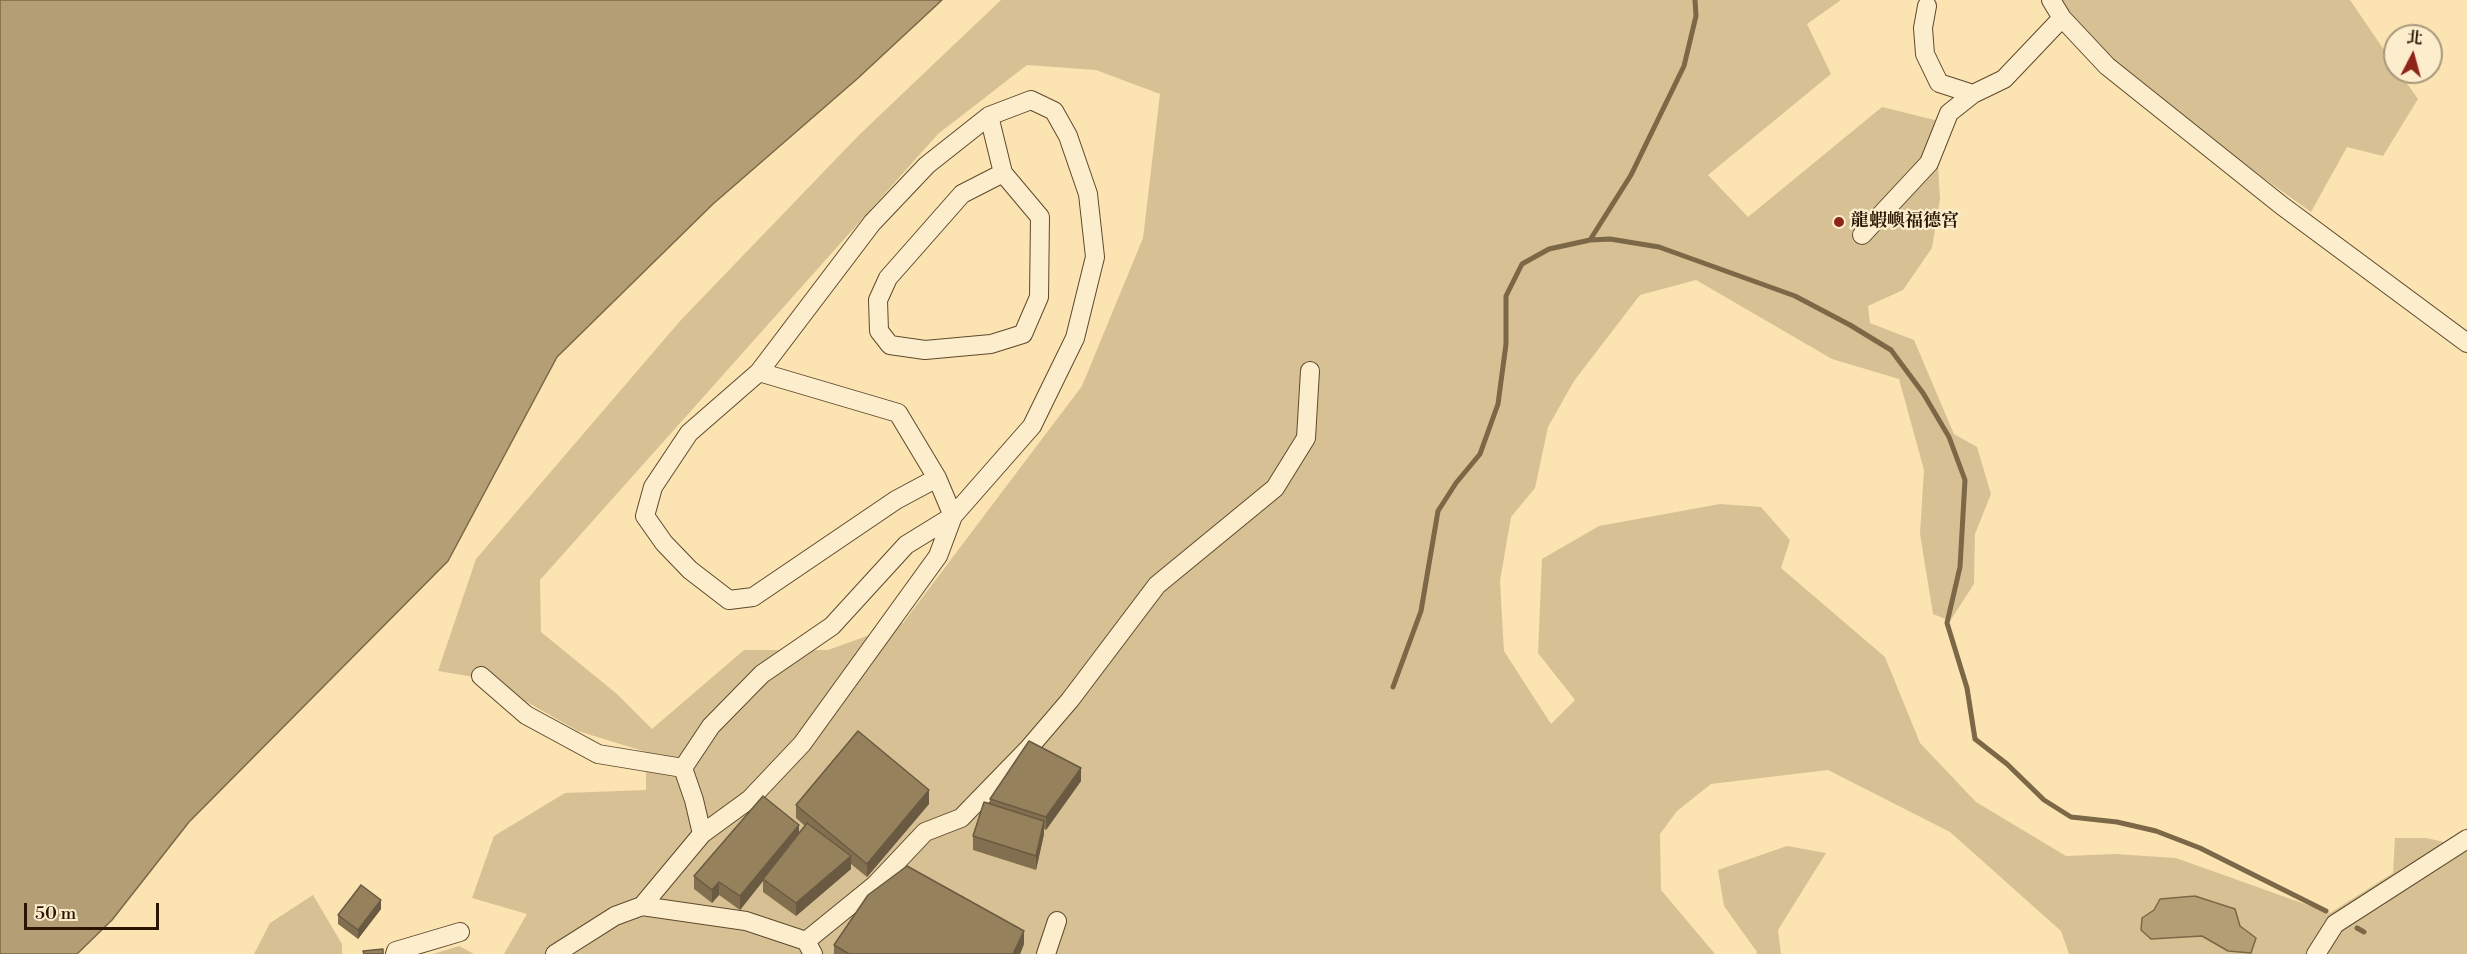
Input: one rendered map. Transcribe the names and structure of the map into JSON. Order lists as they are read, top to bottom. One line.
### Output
{"places":["龍蝦嶼福德宮"],"scale_bar":"50 m","north":"top"}
